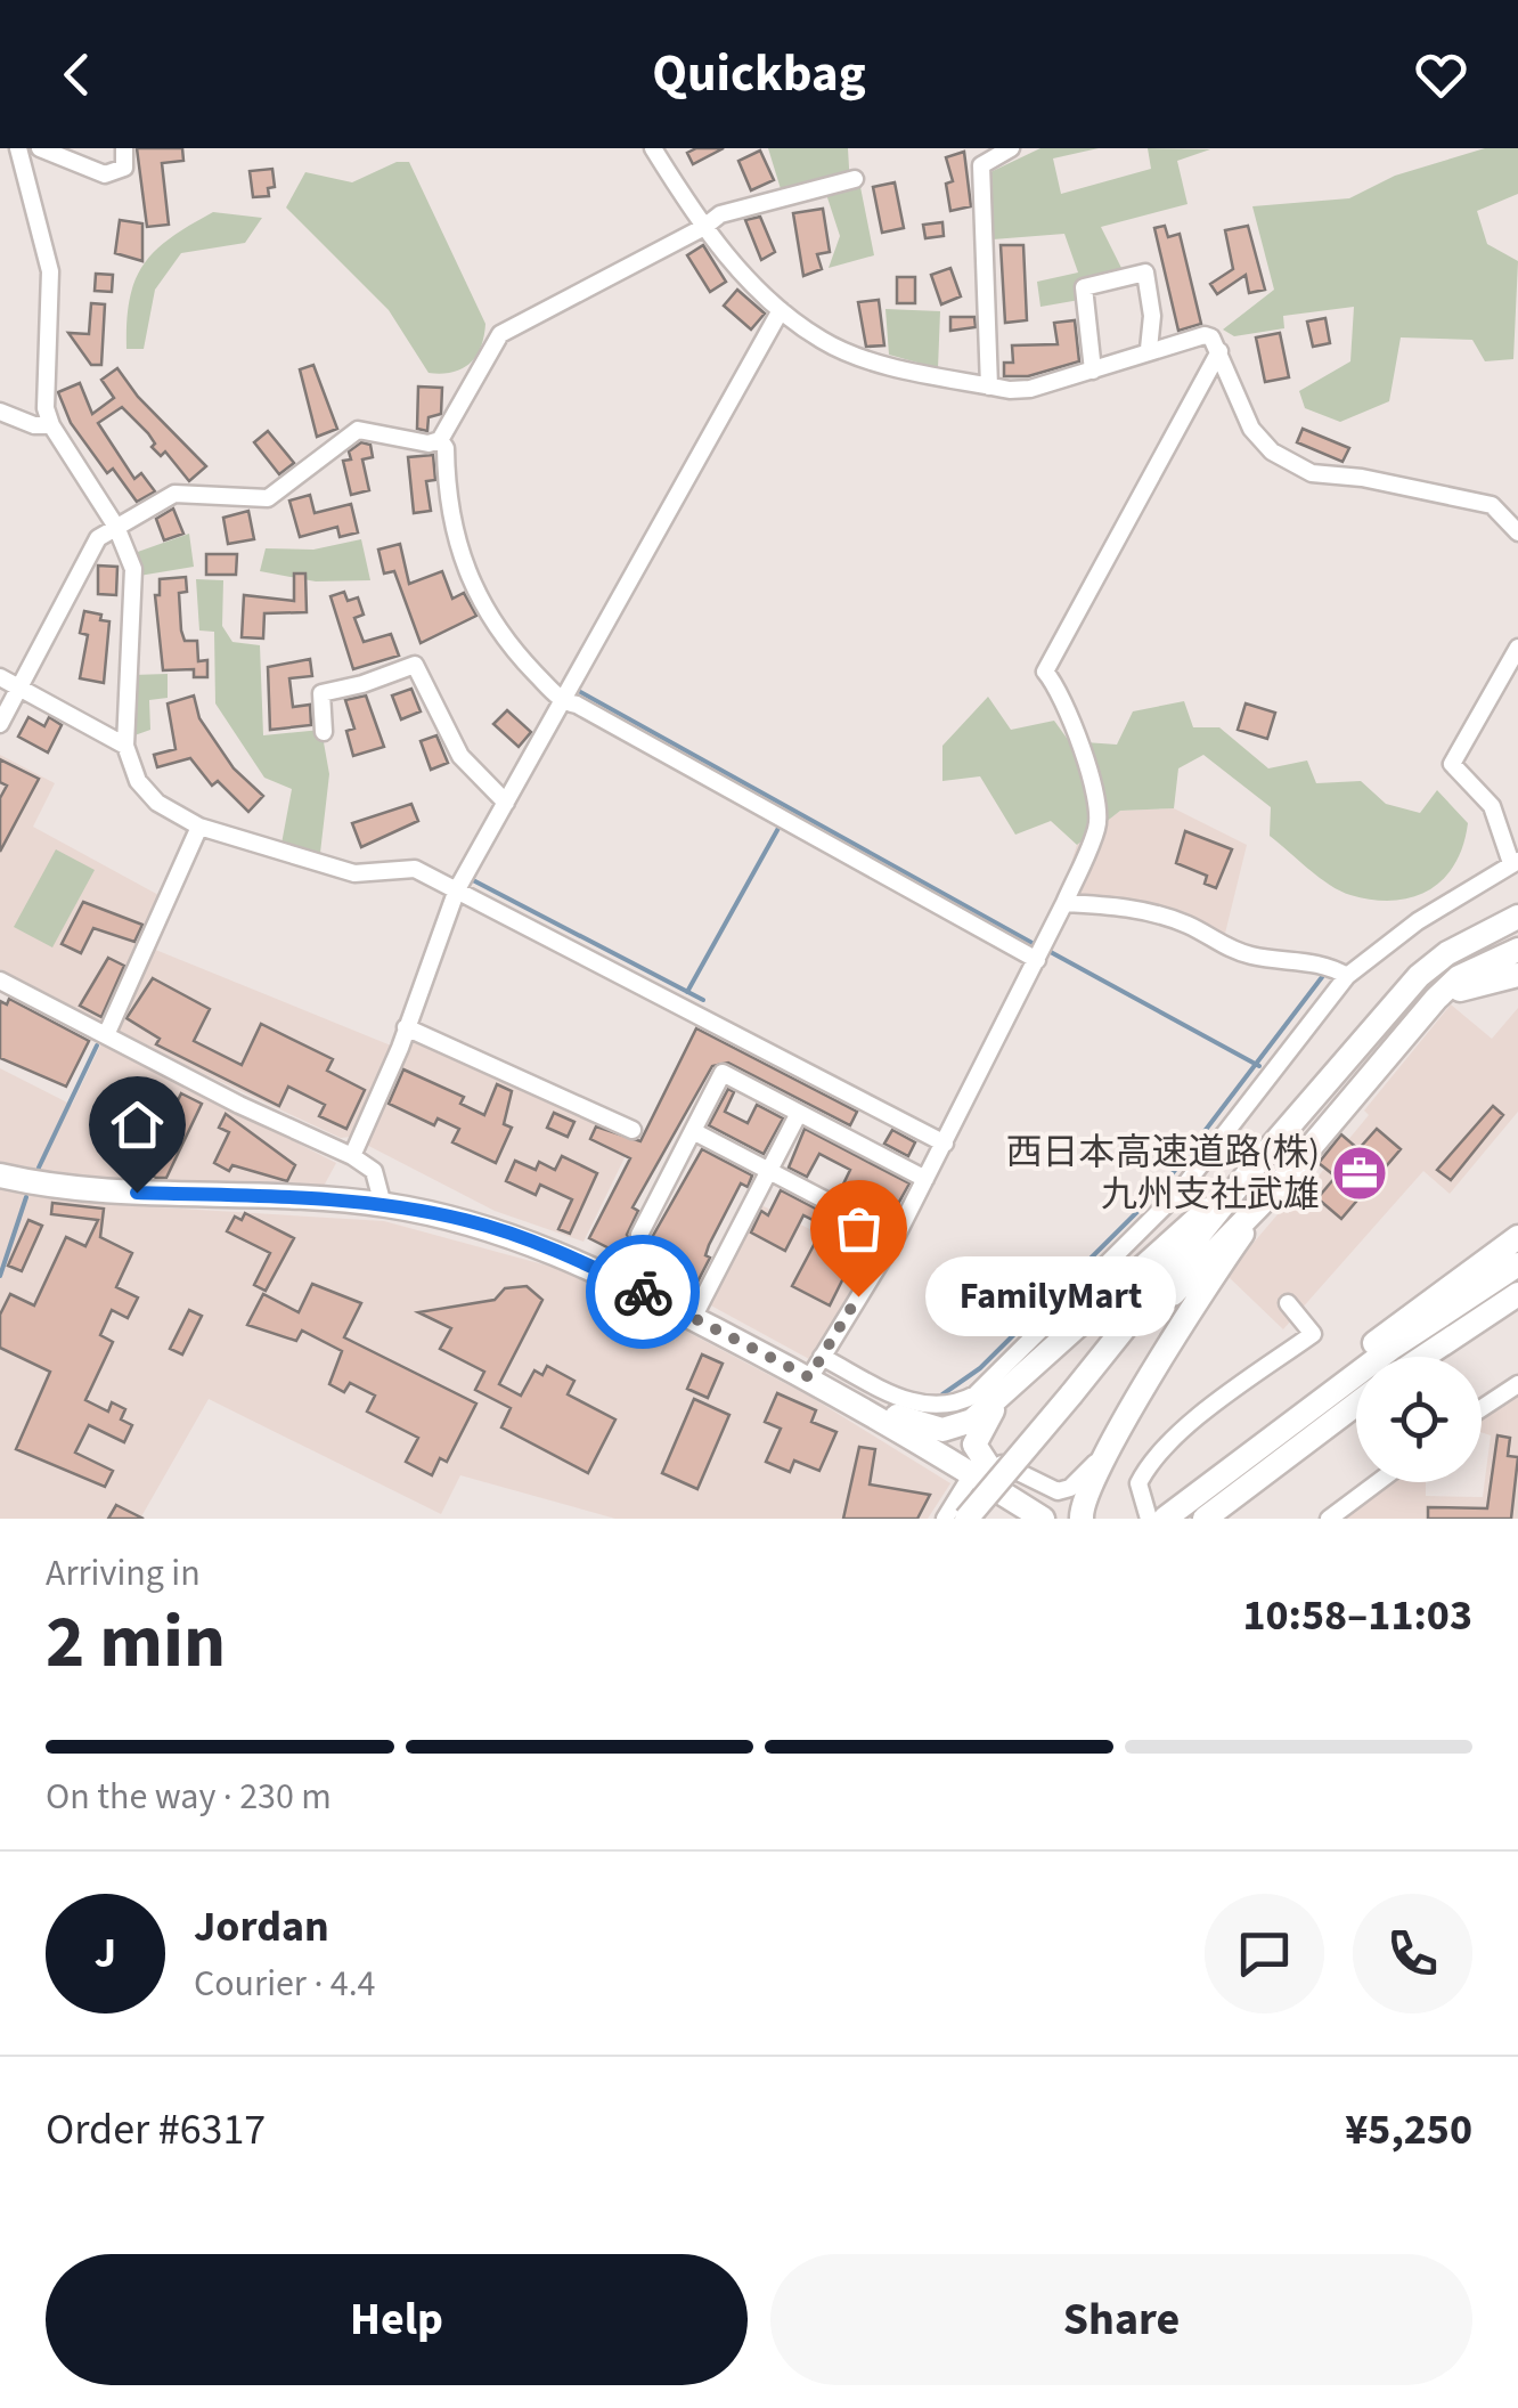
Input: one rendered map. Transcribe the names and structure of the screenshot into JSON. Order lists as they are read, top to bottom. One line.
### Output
{"places":{"office":["西日本高速道路(株) 九州支社武雄"],"other":["FamilyMart"]},"page":{"header":"Quickbag","bubble":"FamilyMart","heading":["2 min","Arriving in","10:58–11:03"],"panel":["Jordan","Courier · 4.4","Order #6317","¥5,250"],"bar":"On the way · 230 m","round":"J","buttons":["Help","Share"]}}
